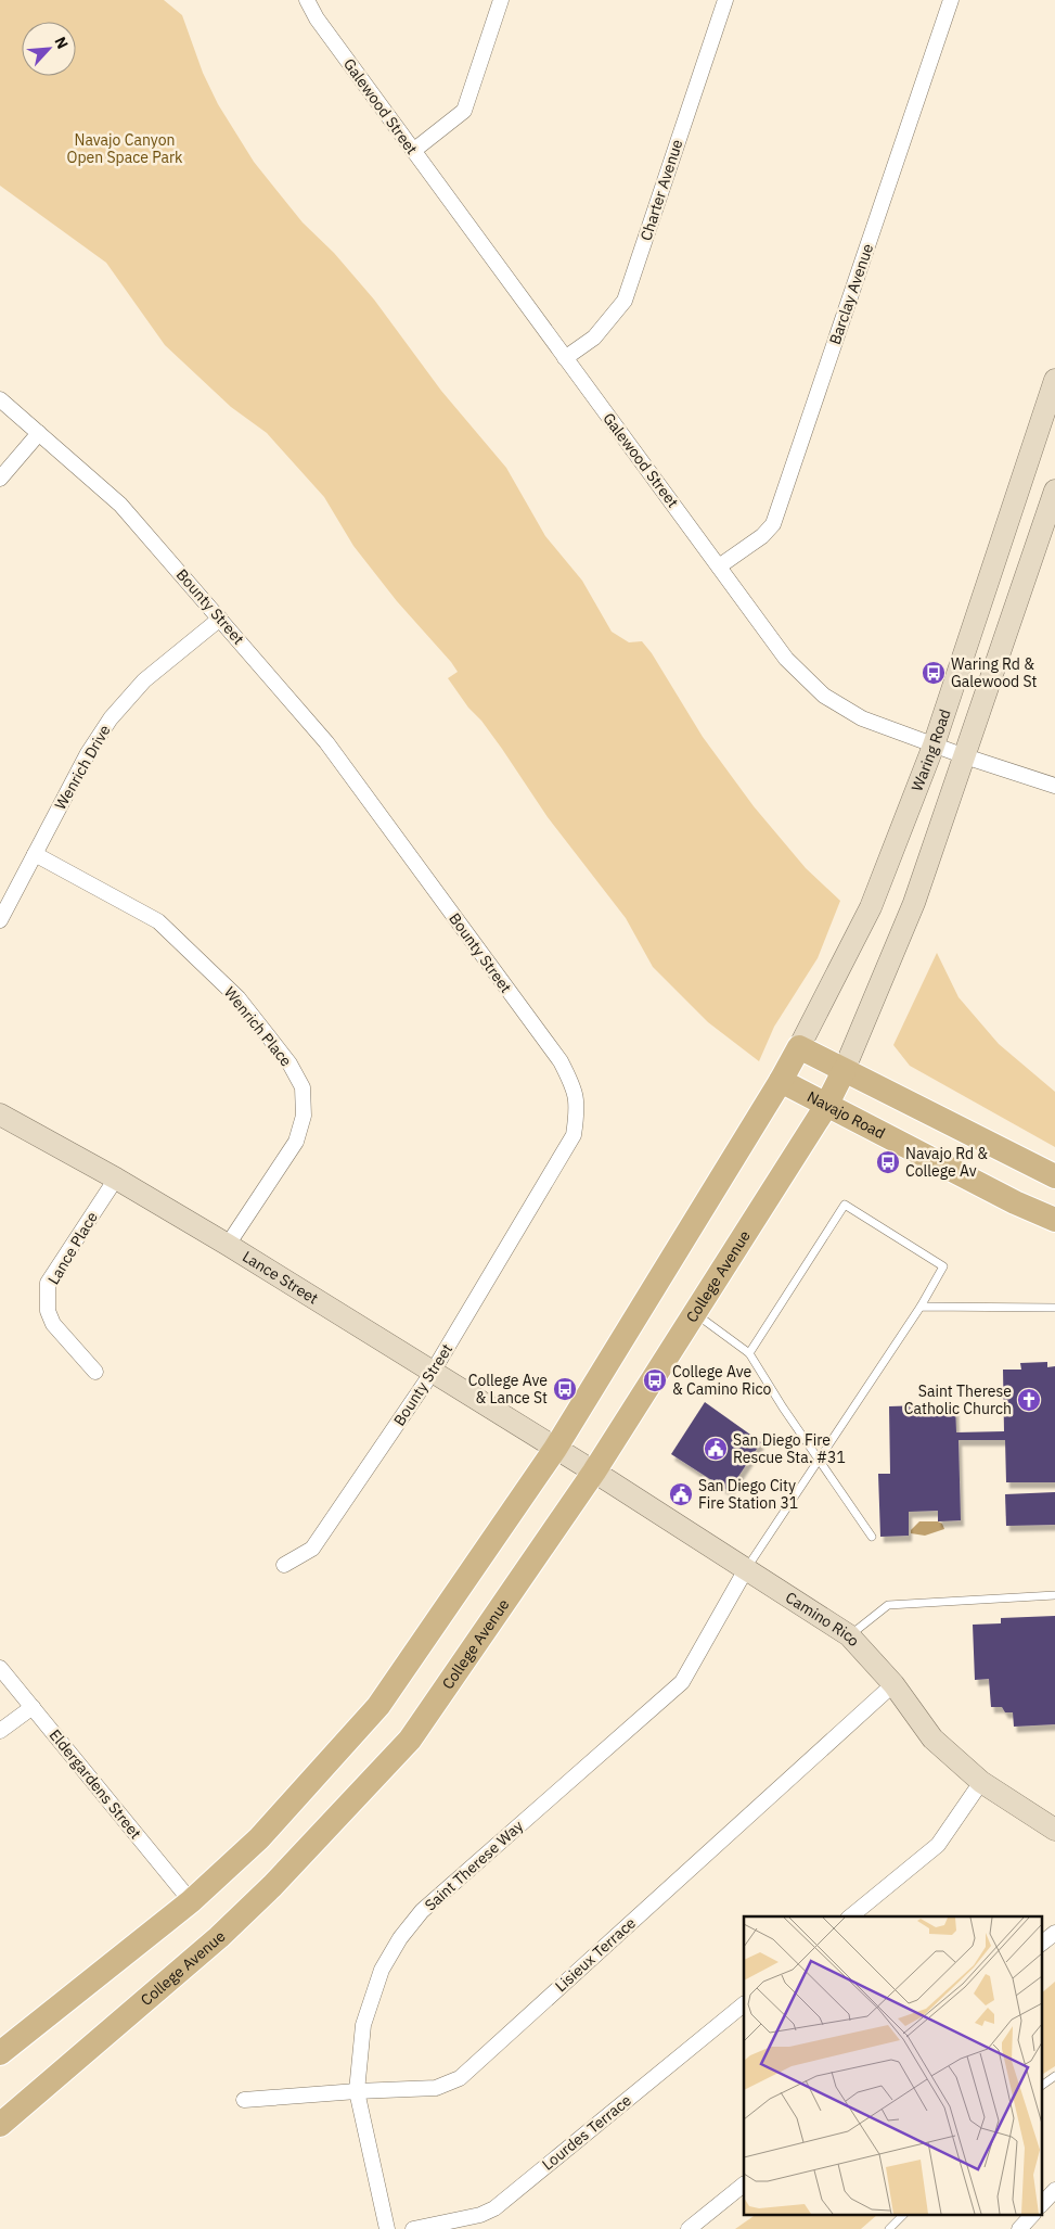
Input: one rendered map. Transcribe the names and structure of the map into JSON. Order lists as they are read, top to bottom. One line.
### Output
{"streets":{"main road":["Waring Road","Navajo Road","College Avenue","Lance Street","Camino Rico"],"street":["Galewood Street","Charter Avenue","Barclay Avenue","Bounty Street","Wenrich Drive","Wenrich Place","Lance Place","Eldergardens Street","Saint Therese Way","Lisieux Terrace","Lourdes Terrace"]},"crossings":[["Galewood Street","Charter Avenue"],["Galewood Street","Barclay Avenue"],["Galewood Street","Waring Road"],["Bounty Street","Wenrich Drive"],["Bounty Street","Lance Street"],["Wenrich Drive","Wenrich Place"],["Wenrich Place","Lance Street"],["Navajo Road","College Avenue"],["Lance Place","Lance Street"],["College Avenue","Camino Rico"],["Lance Street","Camino Rico"],["Camino Rico","Saint Therese Way"],["Camino Rico","Lisieux Terrace"],["Saint Therese Way","Lisieux Terrace"]],"parks":["Navajo Canyon Open Space Park"],"places":{"bus stop":["Waring Rd & Galewood St","Navajo Rd & College Av","College Ave & Camino Rico","College Ave & Lance St"],"church":["Saint Therese Catholic Church"],"public building":["San Diego Fire Rescue Sta. #31","San Diego City Fire Station 31"]},"north":"top right"}
